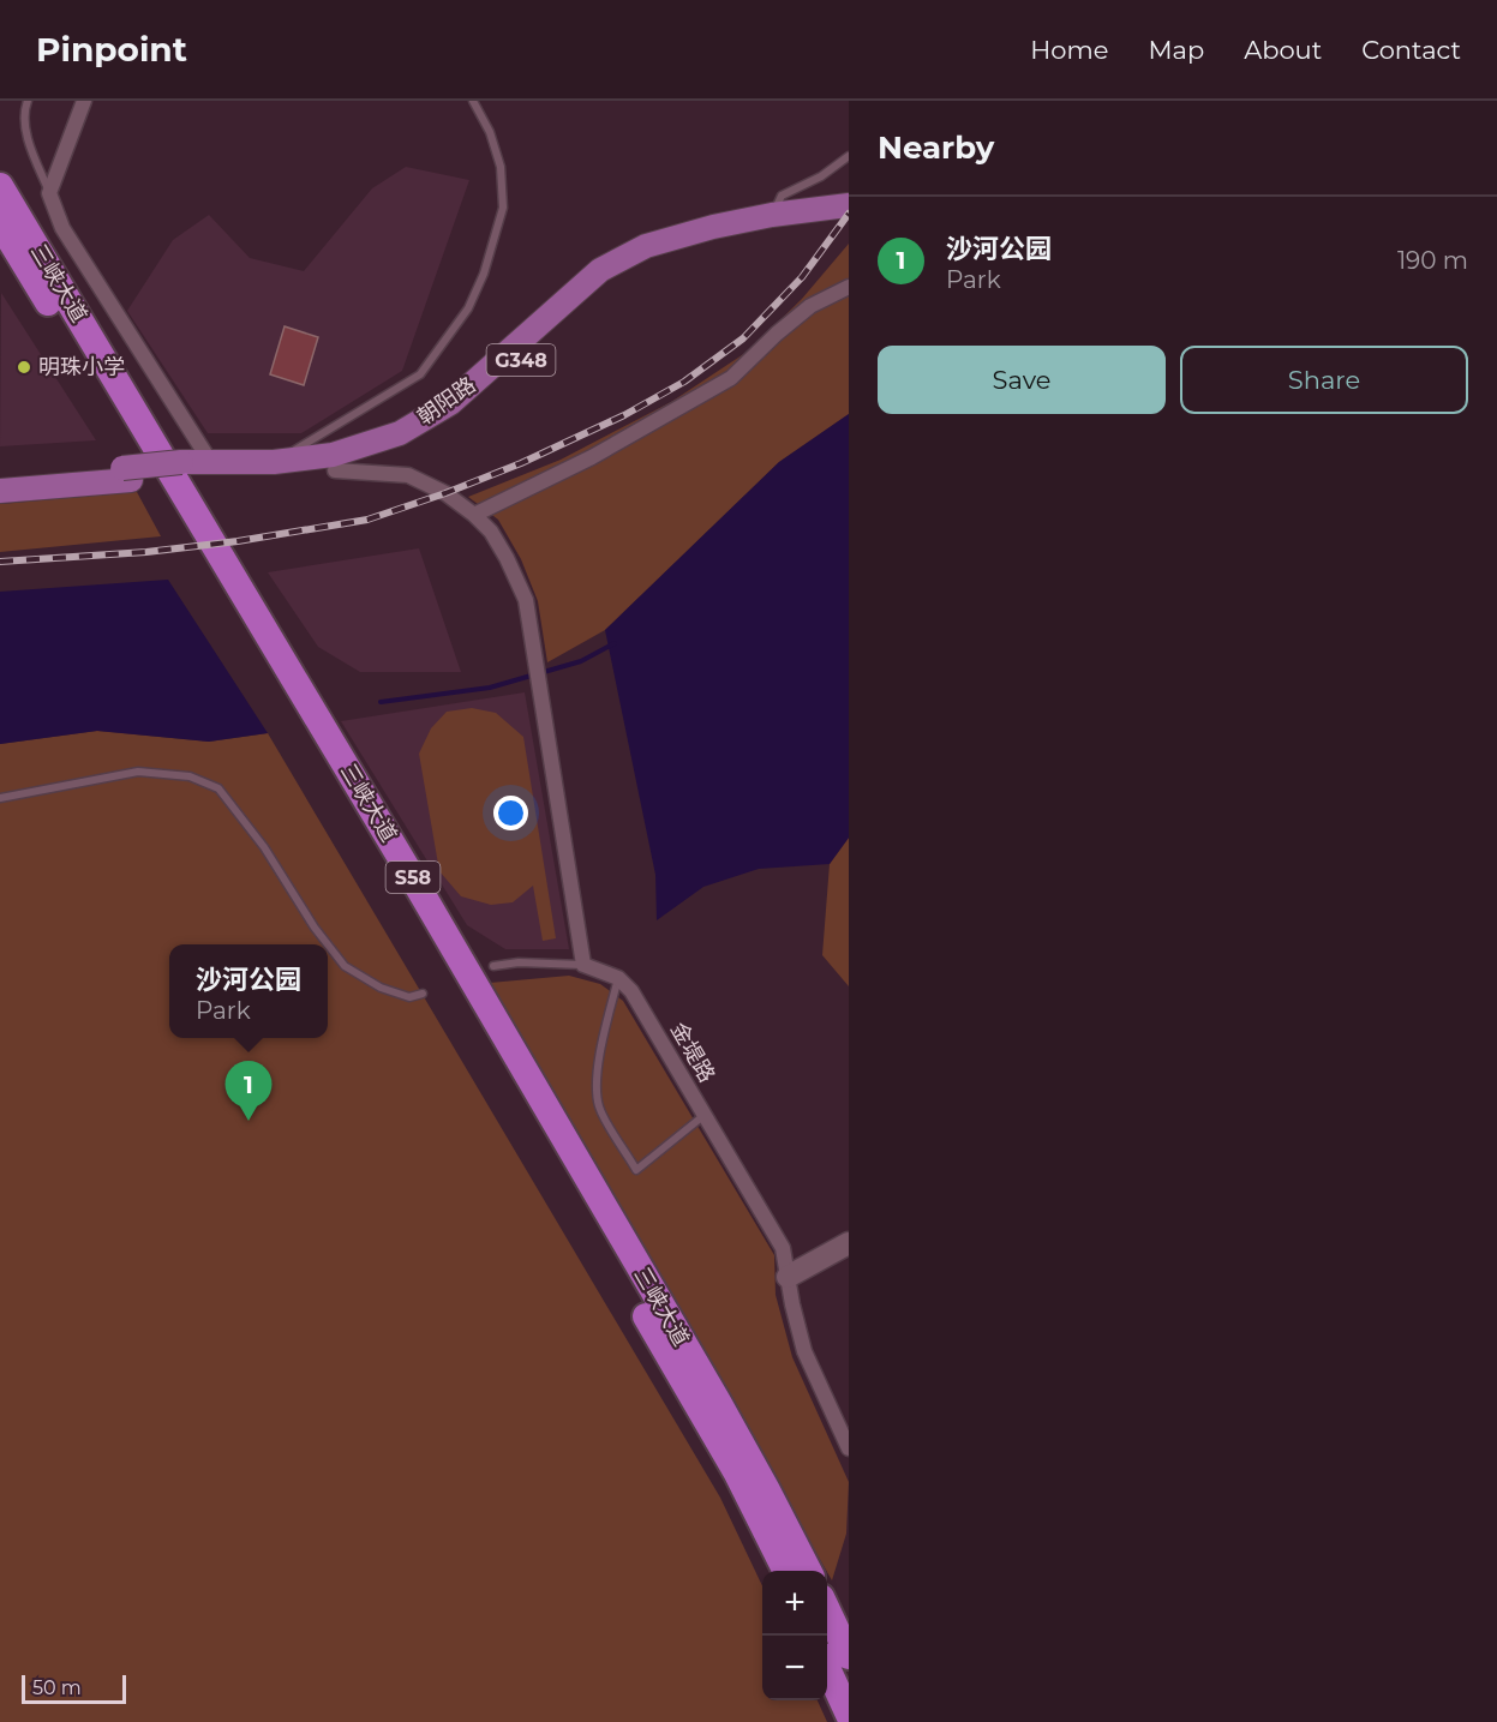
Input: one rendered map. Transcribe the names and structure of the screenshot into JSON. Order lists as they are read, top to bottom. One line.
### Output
{"streets":{"highway":["三峡大道","S58"],"main road":["G348","朝阳路"],"street":["金堤路"]},"places":["明珠小学"],"scale_bar":"50 m","page":{"header":"Pinpoint","nav":["Home","Map","About","Contact"],"heading":"Nearby","list":[{"mark":"1","name":"沙河公园","note":"Park","value":"190 m"}],"buttons":["Save","Share"],"popup":["沙河公园","Park"],"pins":"1","map_buttons":["+","−"],"scale":"50 m"}}
